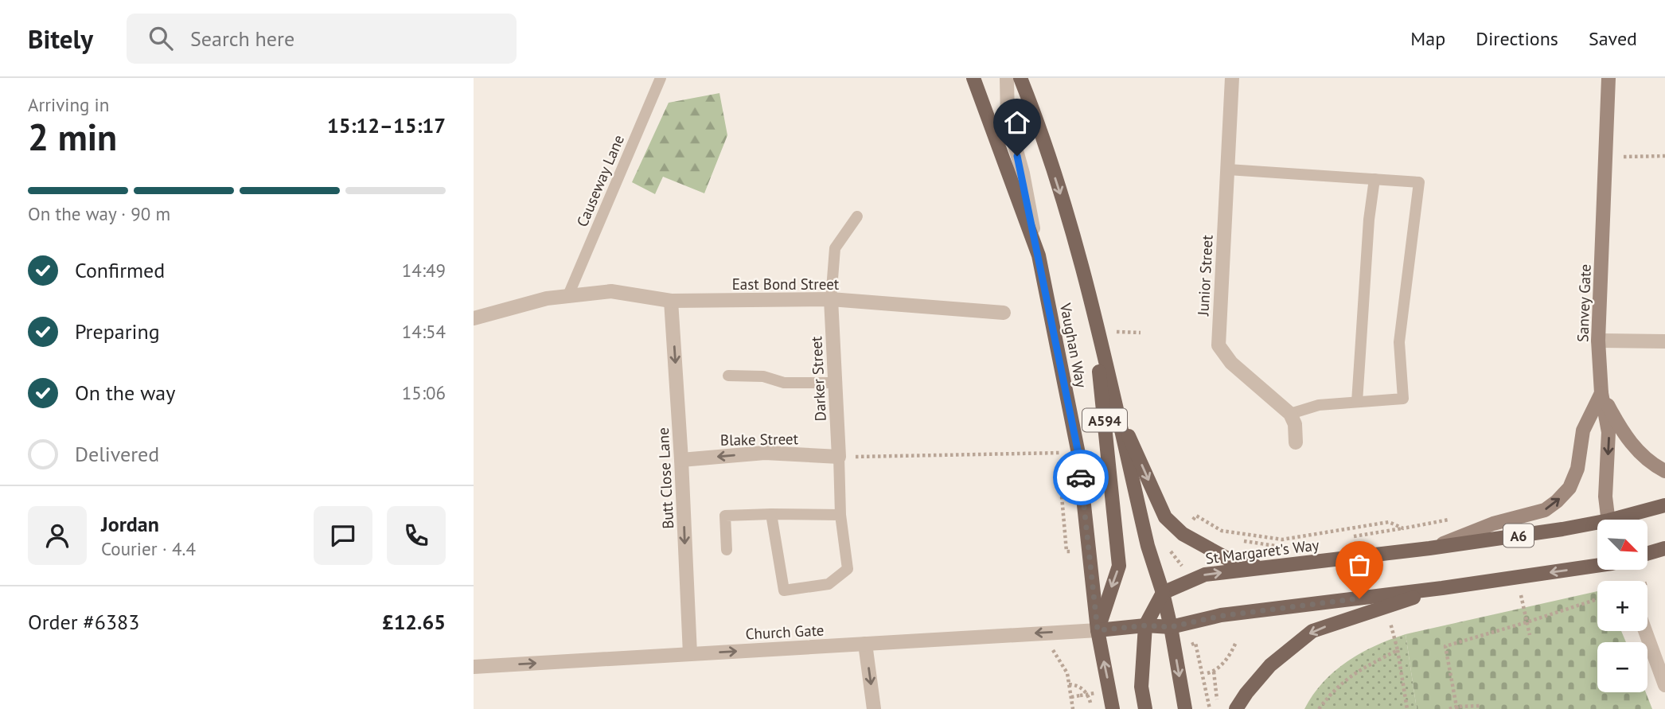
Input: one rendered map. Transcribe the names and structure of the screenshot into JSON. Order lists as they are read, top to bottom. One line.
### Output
{"streets":{"main road":["Vaughan Way","A594","A6","St Margaret's Way"],"street":["Junior Street","East Bond Street","Sanvey Gate","Darker Street","Blake Street","Butt Close Lane","Church Gate"],"lane":["Causeway Lane"]},"crossings":[["Causeway Lane","East Bond Street"],["East Bond Street","Darker Street"],["East Bond Street","Butt Close Lane"],["Vaughan Way","A594"],["Vaughan Way","St Margaret's Way"],["Vaughan Way","Church Gate"],["Darker Street","Blake Street"],["A594","St Margaret's Way"],["A594","Church Gate"],["Blake Street","Butt Close Lane"],["Butt Close Lane","Church Gate"]],"one_way":["Blake Street","Butt Close Lane"],"north":"bottom right","page":{"header":"Bitely","search":"Search here","nav":["Map","Directions","Saved"],"heading":["2 min","Arriving in","15:12–15:17"],"panel":["Jordan","Courier · 4.4","Order #6383","£12.65"],"bar":"On the way · 90 m","list":[["Confirmed","14:49"],["Preparing","14:54"],["On the way","15:06"],"Delivered"],"map_buttons":["+","−"]}}
